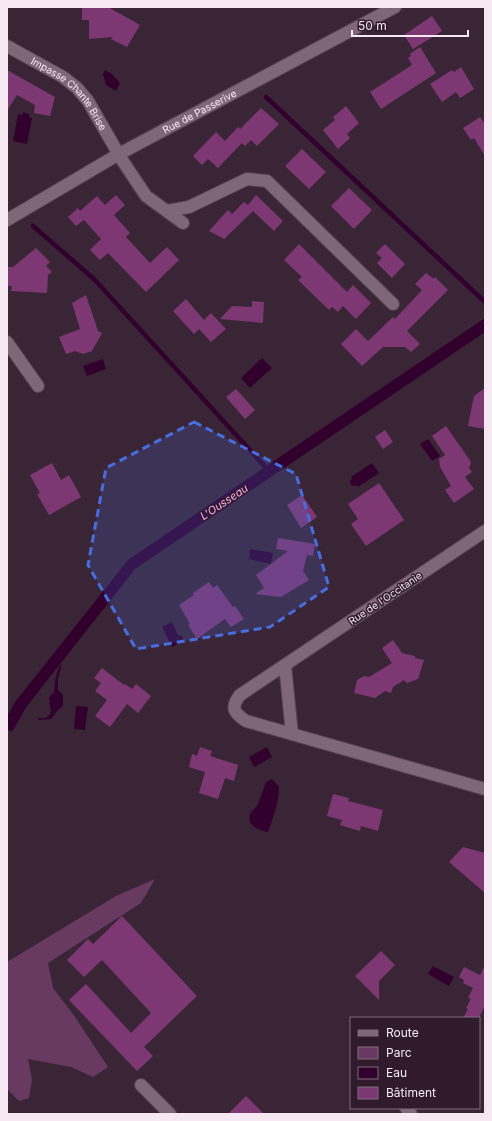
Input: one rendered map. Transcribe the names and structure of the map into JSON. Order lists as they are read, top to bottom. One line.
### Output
{"streets":{"street":["Impasse Chante Brise","Rue de Passerive","Rue de l'Occitanie"]},"crossings":[["Impasse Chante Brise","Rue de Passerive"]],"water":["L'Ousseau"],"legend":["Route","Parc","Eau","Bâtiment"],"scale_bar":"50 m"}
